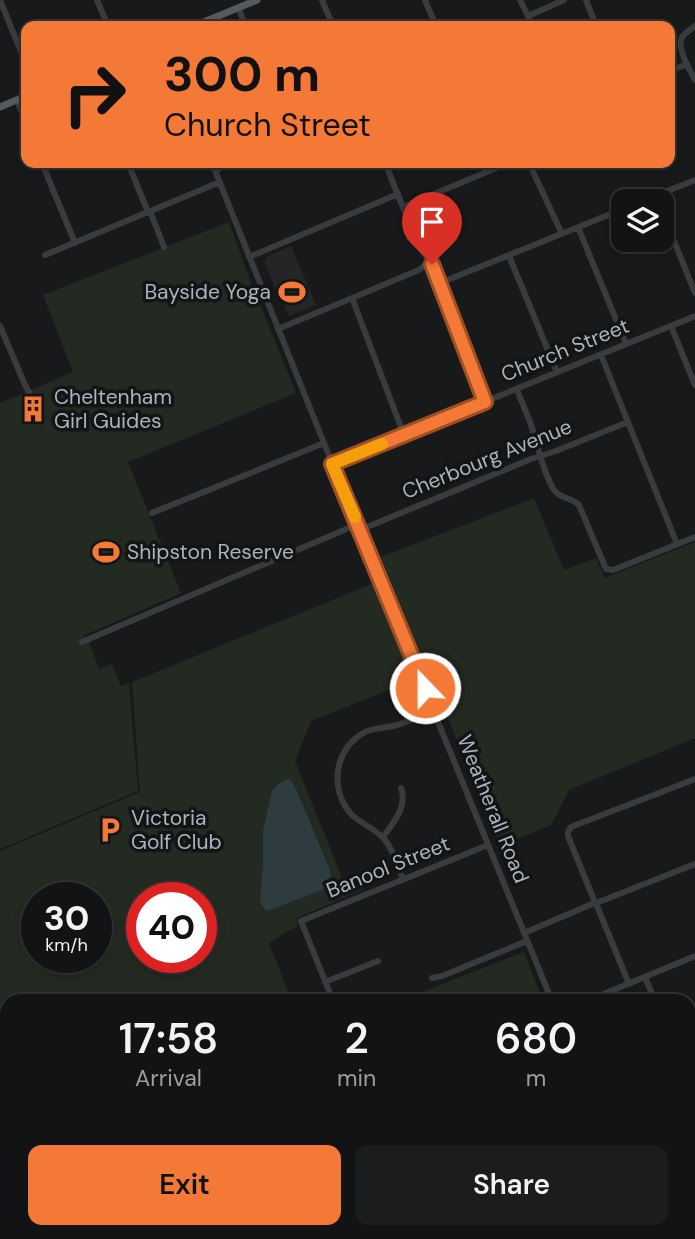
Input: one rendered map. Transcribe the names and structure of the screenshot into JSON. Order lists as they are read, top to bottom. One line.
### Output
{"streets":{"street":["Church Street","Cherbourg Avenue","Weatherall Road","Banool Street"]},"crossings":[["Church Street","Weatherall Road"],["Cherbourg Avenue","Weatherall Road"],["Weatherall Road","Banool Street"]],"places":{"sports":["Bayside Yoga","Shipston Reserve"],"building":["Cheltenham Girl Guides"],"parking":["Victoria Golf Club"]},"page":{"turn":["300 m","Church Street"],"speed":"30 km/h","limit":"40","eta":["17:58","Arrival","2","min","680","m"],"buttons":["Exit","Share"]}}
